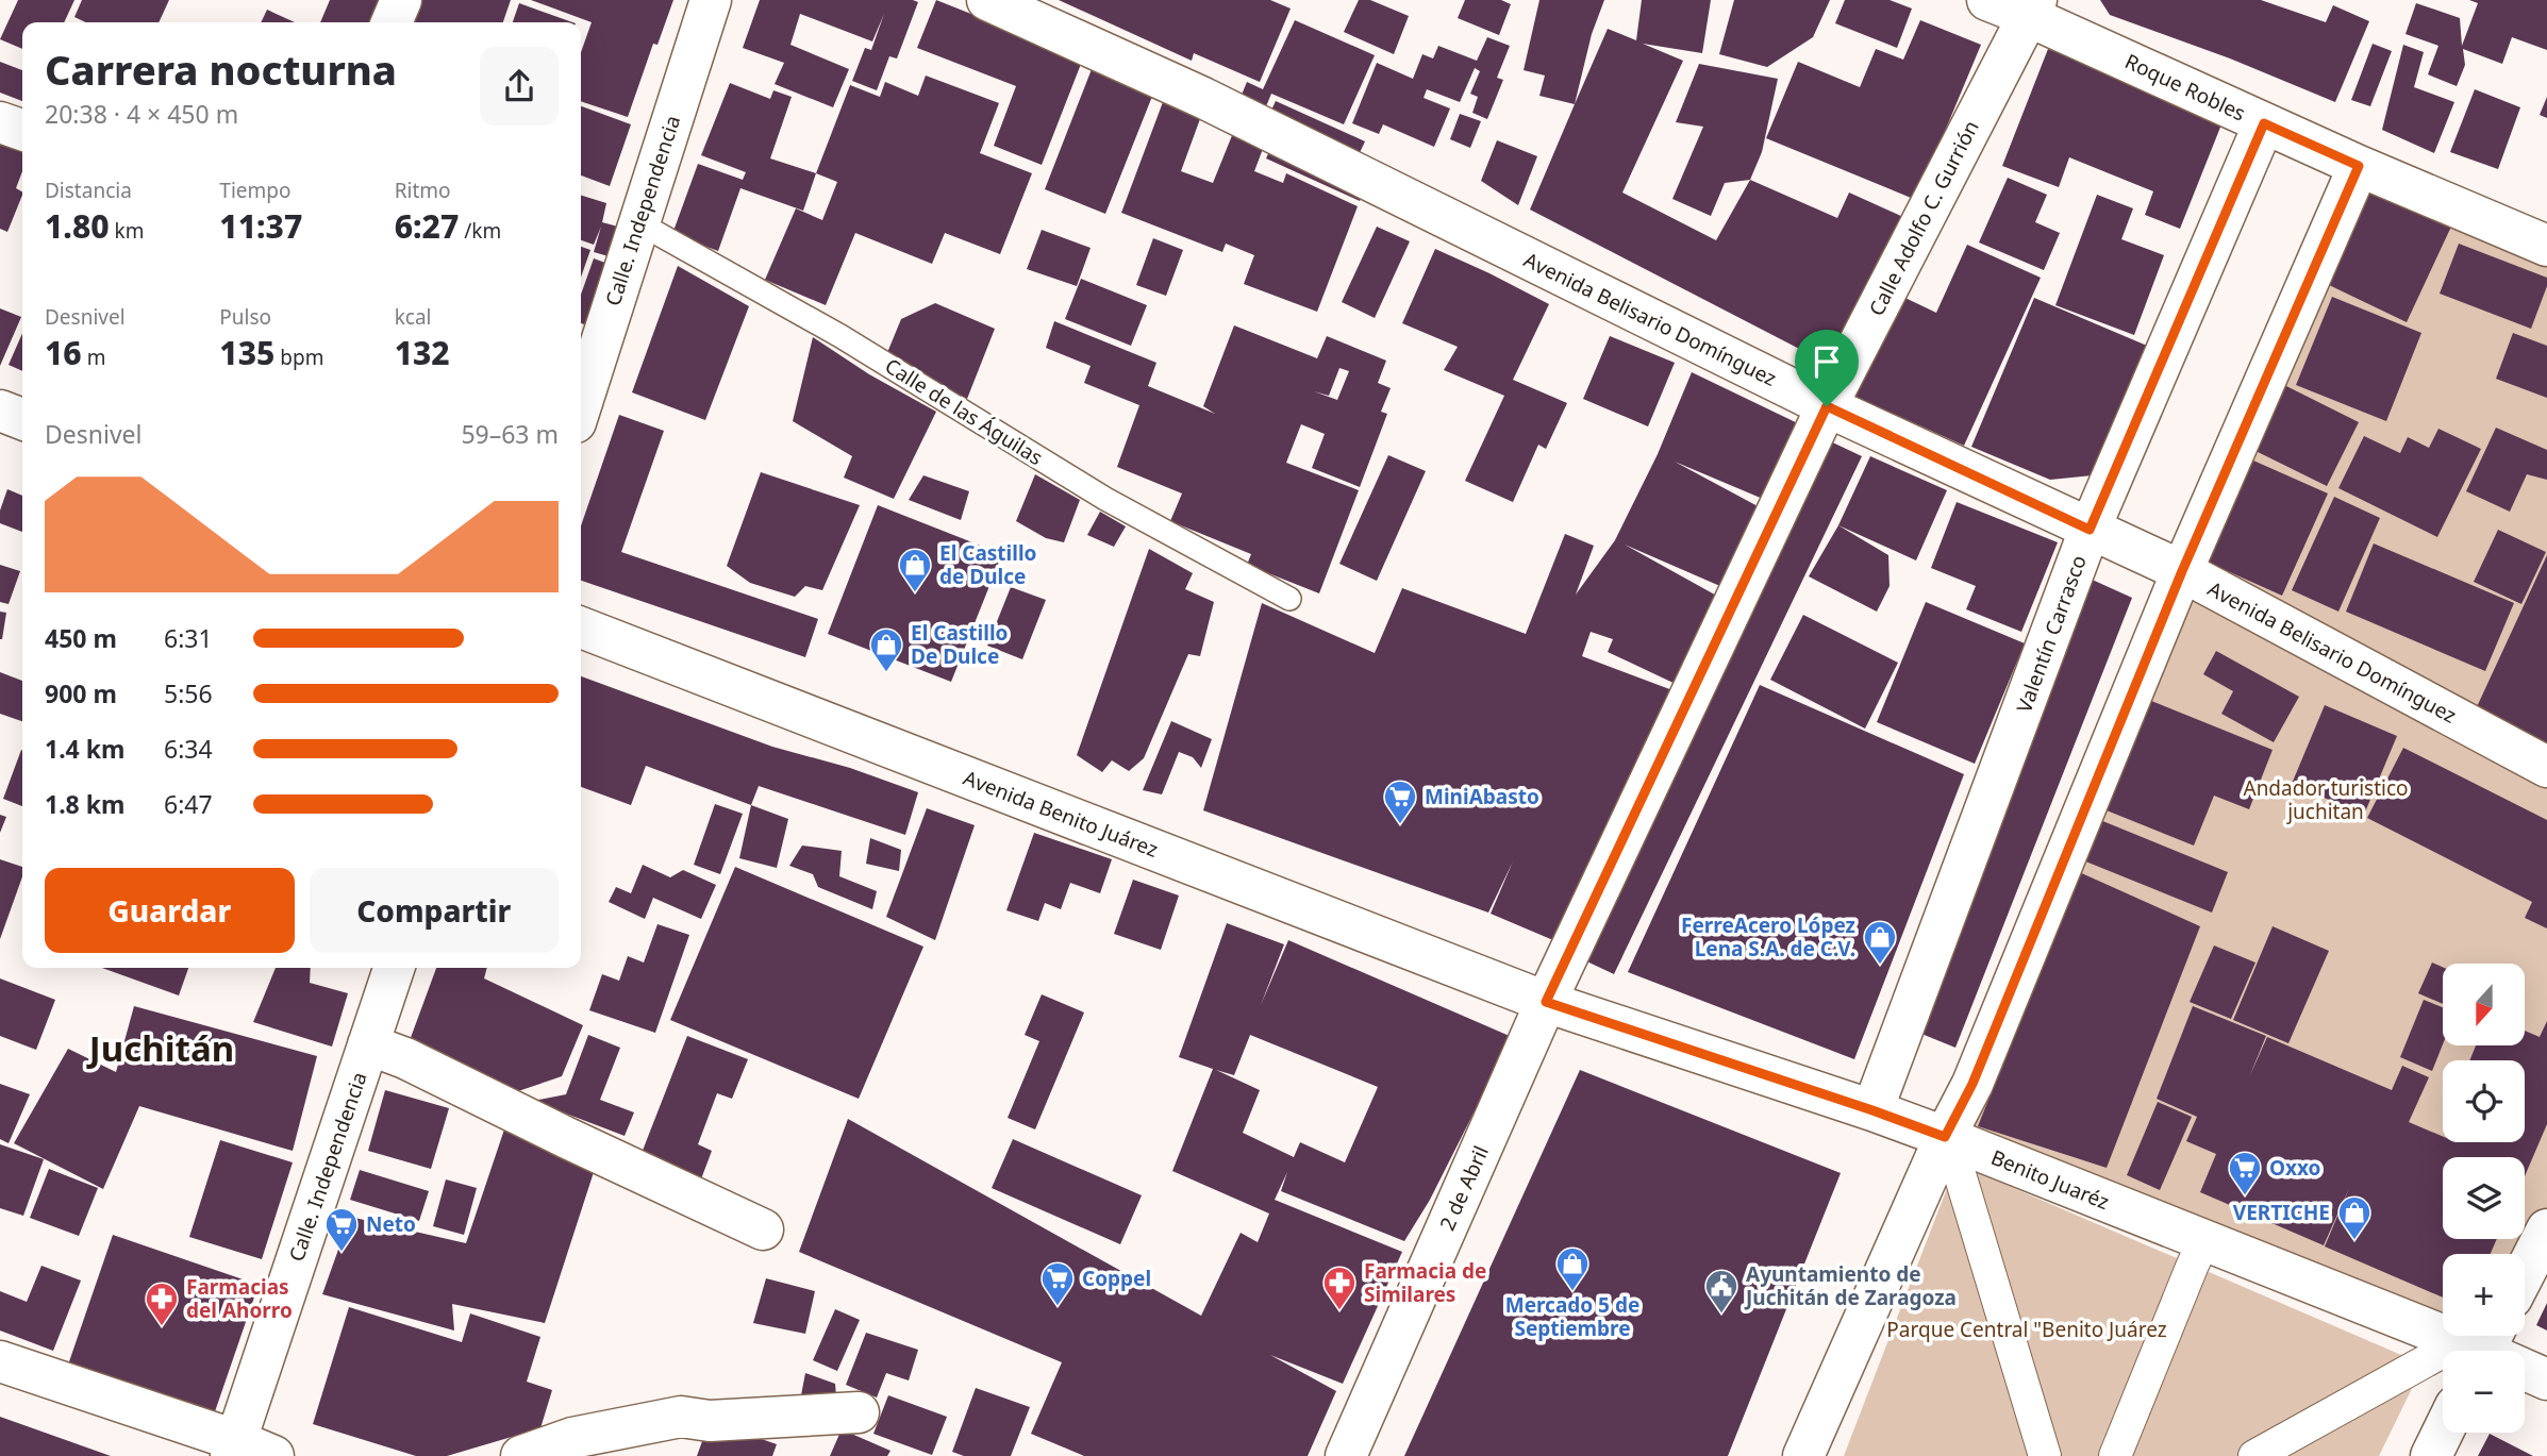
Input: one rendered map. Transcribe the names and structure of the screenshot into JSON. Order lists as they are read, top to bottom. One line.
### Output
{"streets":{"street":["Roque Robles","Calle. Independencia","Calle Adolfo C. Gurrión","Avenida Belisario Domínguez","Valentín Carrasco","Avenida Benito Juárez","Benito Juaréz","2 de Abril"],"lane":["Calle de las Águilas"]},"crossings":[["Roque Robles","Calle Adolfo C. Gurrión"],["Roque Robles","Valentín Carrasco"],["Calle. Independencia","Calle de las Águilas"],["Calle Adolfo C. Gurrión","Avenida Belisario Domínguez"],["Calle Adolfo C. Gurrión","Avenida Benito Juárez"],["Calle Adolfo C. Gurrión","Benito Juaréz"],["Calle Adolfo C. Gurrión","2 de Abril"],["Avenida Belisario Domínguez","Valentín Carrasco"],["Valentín Carrasco","Benito Juaréz"],["Avenida Benito Juárez","Benito Juaréz"],["Avenida Benito Juárez","2 de Abril"],["Benito Juaréz","2 de Abril"]],"districts":["Juchitán"],"parks":["Andador turistico juchitan","Parque Central \"Benito Juárez"],"places":{"shop":["El Castillo de Dulce","El Castillo De Dulce","FerreAcero López Lena S.A. de C.V.","VERTICHE","Mercado 5 de Septiembre"],"supermarket":["MiniAbasto","Oxxo","Neto","Coppel"],"pharmacy":["Farmacia de Similares","Farmacias del Ahorro"],"public building":["Ayuntamiento de Juchitán de Zaragoza"]},"north":"bottom","page":{"heading":["Carrera nocturna","20:38 · 4 × 450 m"],"stats":[["Distancia","1.80 km"],["Tiempo","11:37"],["Ritmo","6:27 /km"],["Desnivel","16 m"],["Pulso","135 bpm"],["kcal","132"]],"chart":["Desnivel","59–63 m"],"list":[{"name":"450 m","note":"6:31"},{"name":"900 m","note":"5:56"},{"name":"1.4 km","note":"6:34"},{"name":"1.8 km","note":"6:47"}],"buttons":["Guardar","Compartir"],"map_buttons":["+","−"]}}
